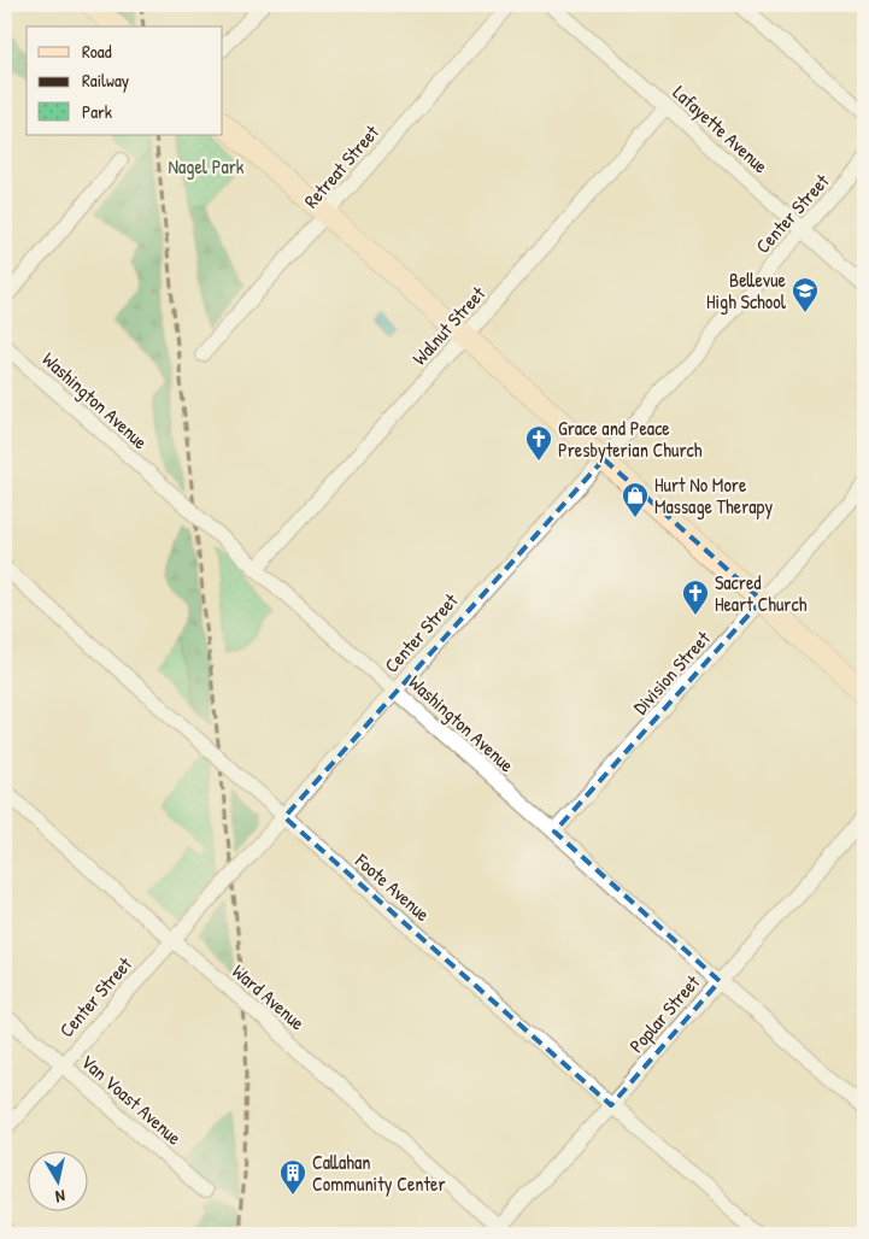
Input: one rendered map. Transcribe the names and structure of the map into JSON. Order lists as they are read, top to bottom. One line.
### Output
{"streets":{"street":["Lafayette Avenue","Retreat Street","Center Street","Walnut Street","Washington Avenue","Division Street","Foote Avenue","Ward Avenue","Poplar Street","Van Voast Avenue"]},"crossings":[["Lafayette Avenue","Center Street"],["Lafayette Avenue","Walnut Street"],["Center Street","Washington Avenue"],["Center Street","Foote Avenue"],["Center Street","Ward Avenue"],["Center Street","Van Voast Avenue"],["Walnut Street","Washington Avenue"],["Washington Avenue","Division Street"],["Washington Avenue","Poplar Street"],["Foote Avenue","Poplar Street"],["Ward Avenue","Poplar Street"]],"parks":["Nagel Park"],"places":{"school or university":["Bellevue High School"],"church":["Grace and Peace Presbyterian Church","Sacred Heart Church"],"shop":["Hurt No More Massage Therapy"],"building":["Callahan Community Center"]},"legend":["Road","Railway","Park"],"north":"bottom"}
